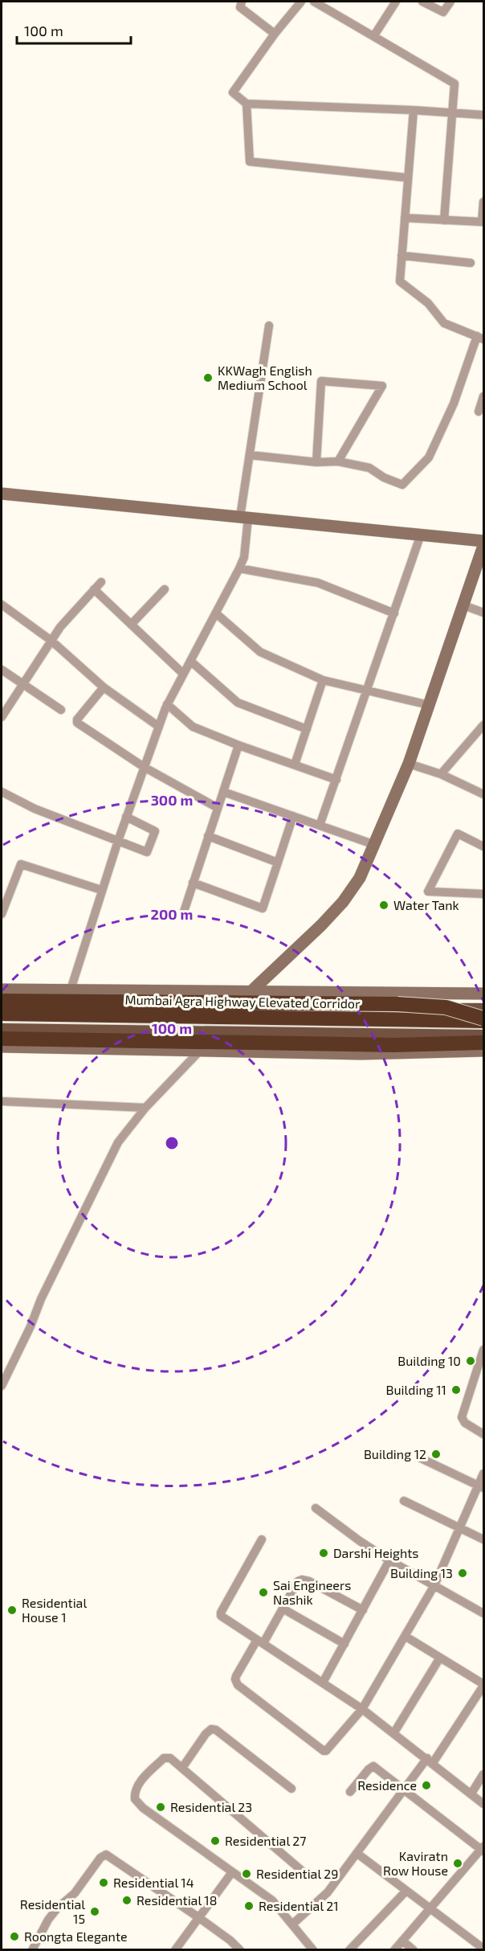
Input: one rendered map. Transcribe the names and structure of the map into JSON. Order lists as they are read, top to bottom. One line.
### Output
{"streets":{"highway":["Mumbai Agra Highway Elevated Corridor"]},"places":["KKWagh English Medium School","Water Tank","Building 10","Building 11","Building 12","Darshi Heights","Building 13","Sai Engineers Nashik","Residential House 1","Residence","Residential 23","Residential 27","Kaviratn Row House","Residential 29","Residential 14","Residential 18","Residential 21","Residential 15","Roongta Elegante"],"scale_bar":"100 m","rings":["300 m","200 m","100 m"]}
